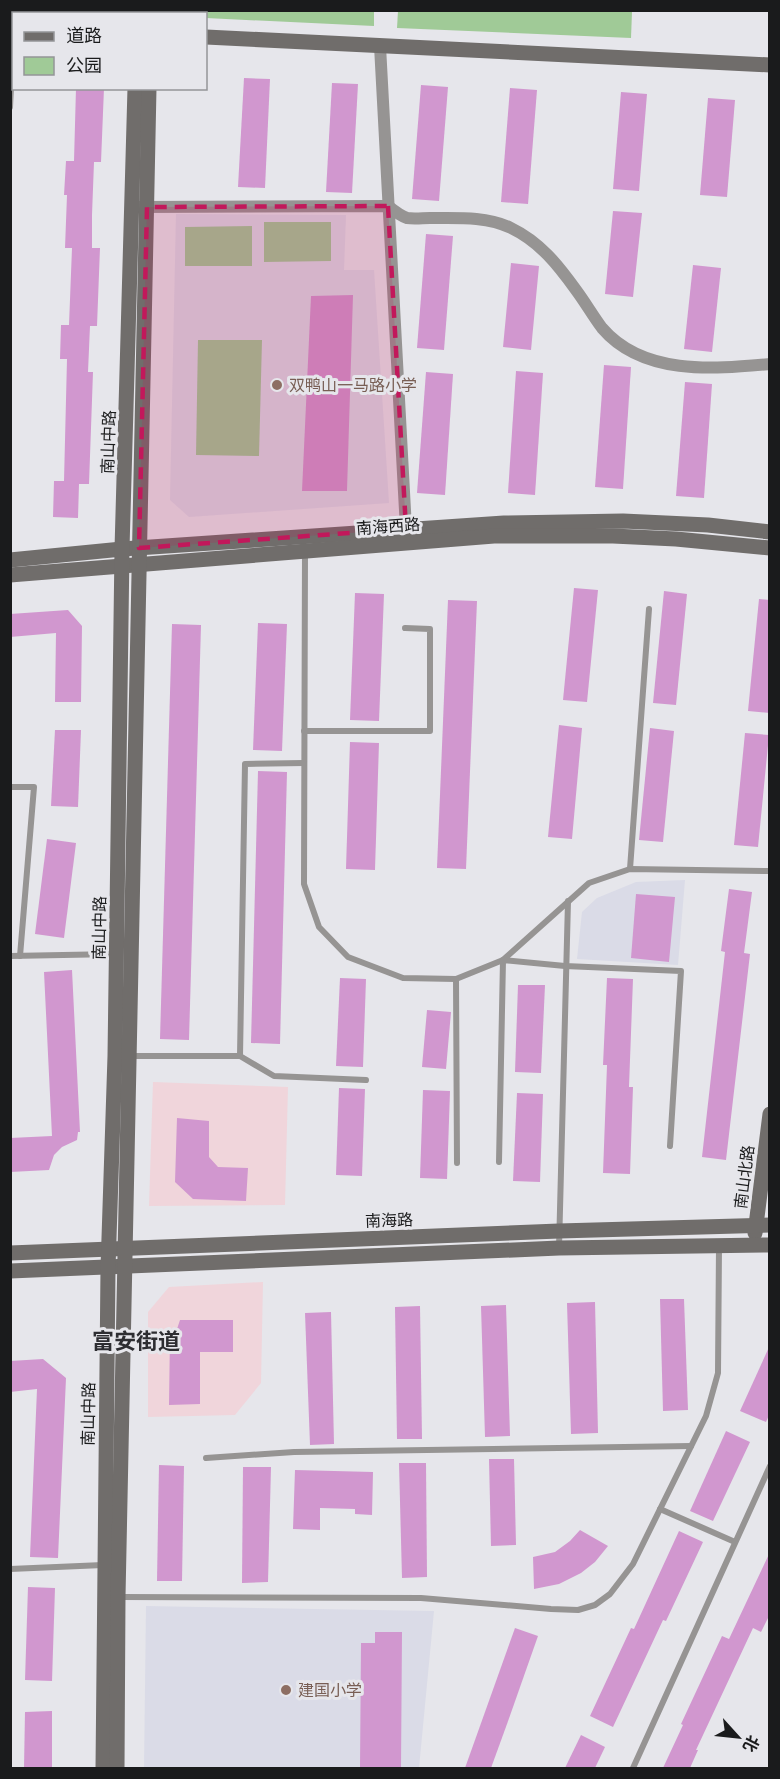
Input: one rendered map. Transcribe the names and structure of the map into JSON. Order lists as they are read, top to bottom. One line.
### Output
{"streets":{"street":["南山中路","南海西路","南山北路","南海路"]},"crossings":[["南山中路","南海西路"],["南山中路","南海路"],["南山北路","南海路"]],"districts":["富安街道"],"places":["双鸭山一马路小学","建国小学"],"legend":["道路","公园"],"north":"bottom right"}
